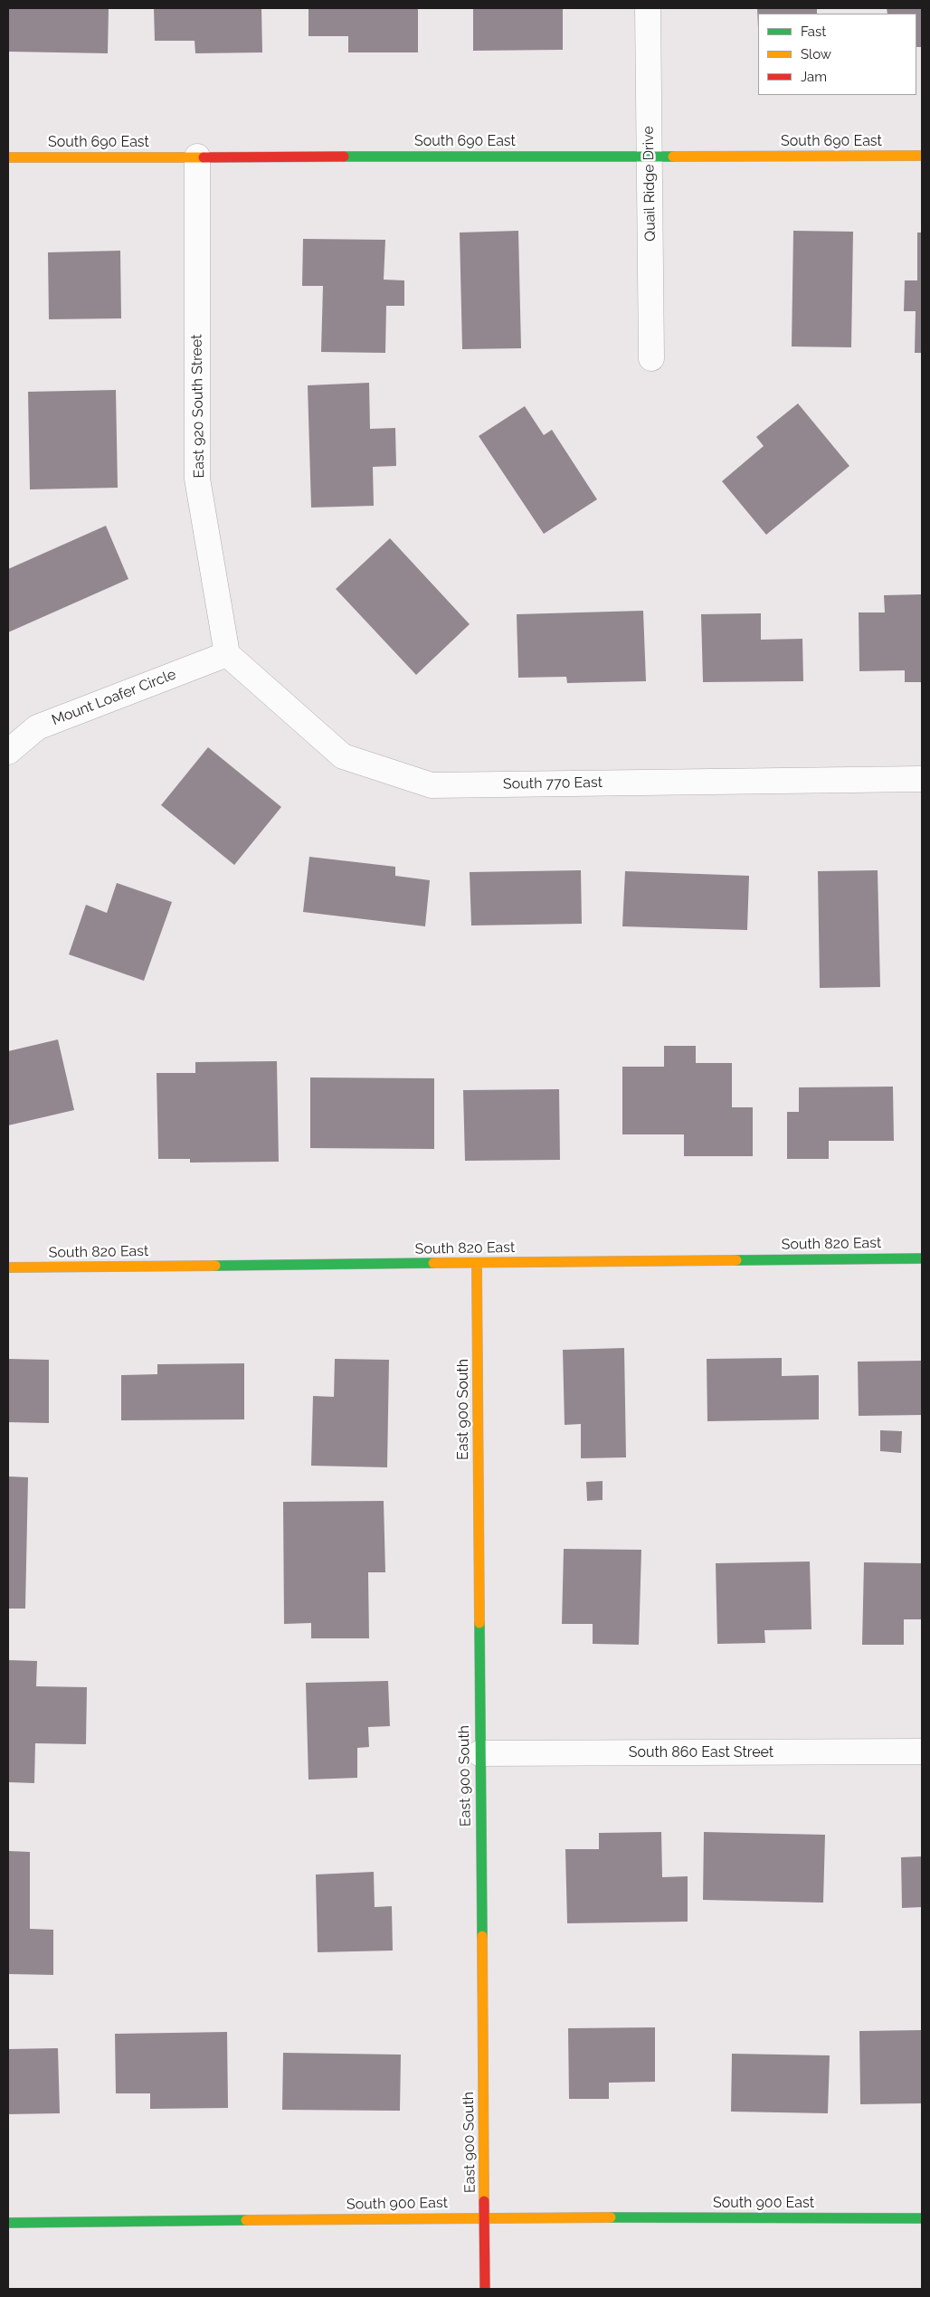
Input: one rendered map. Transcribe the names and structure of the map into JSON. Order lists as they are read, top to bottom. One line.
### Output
{"streets":{"street":["South 690 East","Quail Ridge Drive","East 920 South Street","Mount Loafer Circle","South 770 East","South 820 East","East 900 South","South 860 East Street","South 900 East"]},"crossings":[["South 690 East","Quail Ridge Drive"],["South 690 East","East 920 South Street"],["East 920 South Street","Mount Loafer Circle"],["East 920 South Street","South 770 East"],["Mount Loafer Circle","South 770 East"],["South 820 East","East 900 South"],["East 900 South","South 860 East Street"],["East 900 South","South 900 East"]],"legend":["Fast","Slow","Jam"]}
